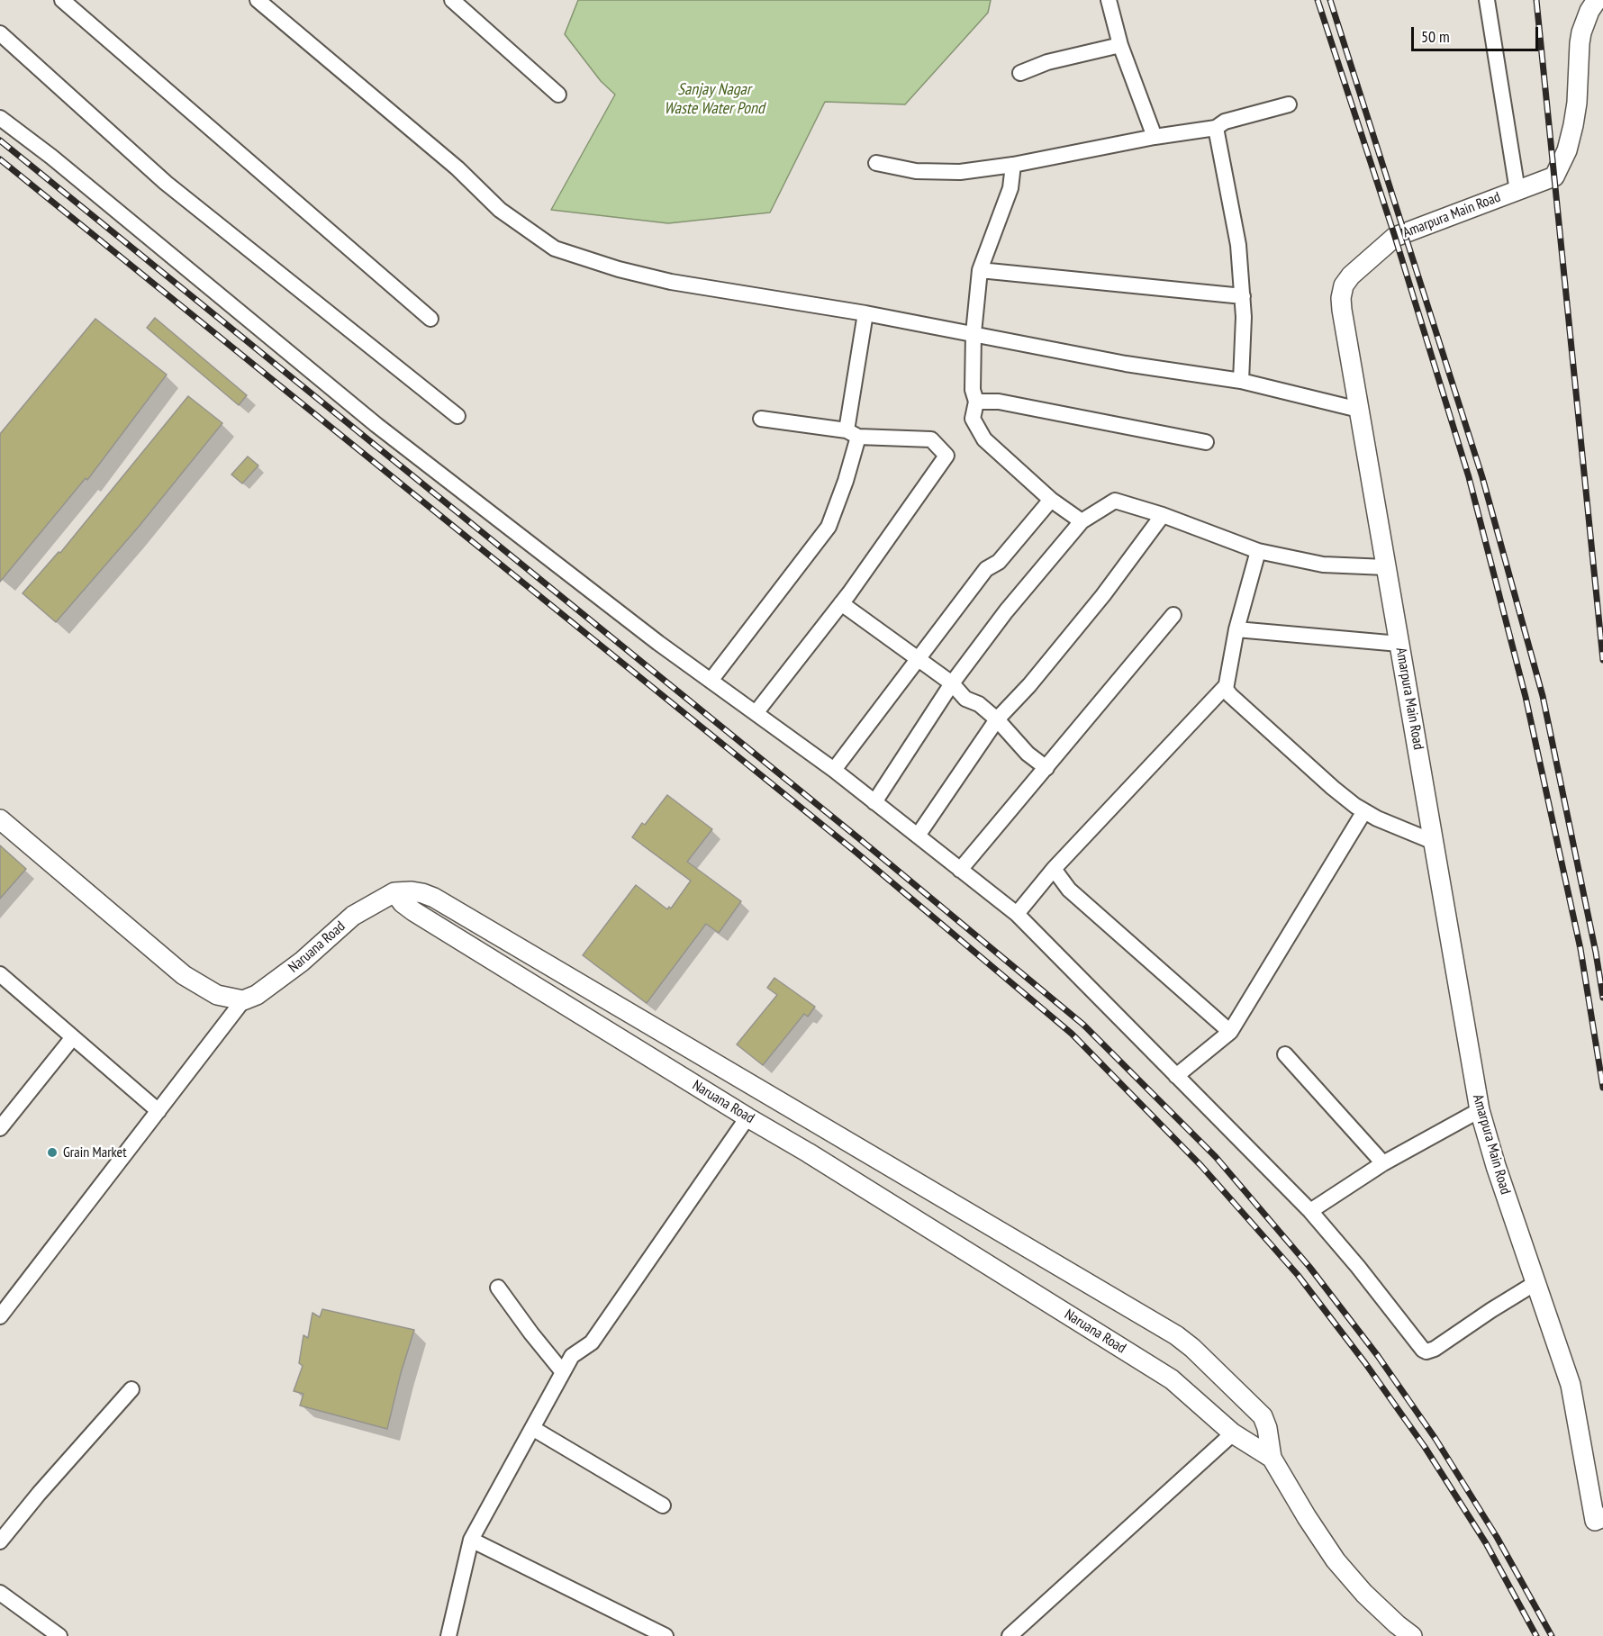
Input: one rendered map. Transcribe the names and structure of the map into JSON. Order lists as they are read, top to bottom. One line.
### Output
{"streets":{"street":["Amarpura Main Road","Naruana Road"]},"water":["Sanjay Nagar Waste Water Pond"],"places":["Grain Market"],"scale_bar":"50 m"}
